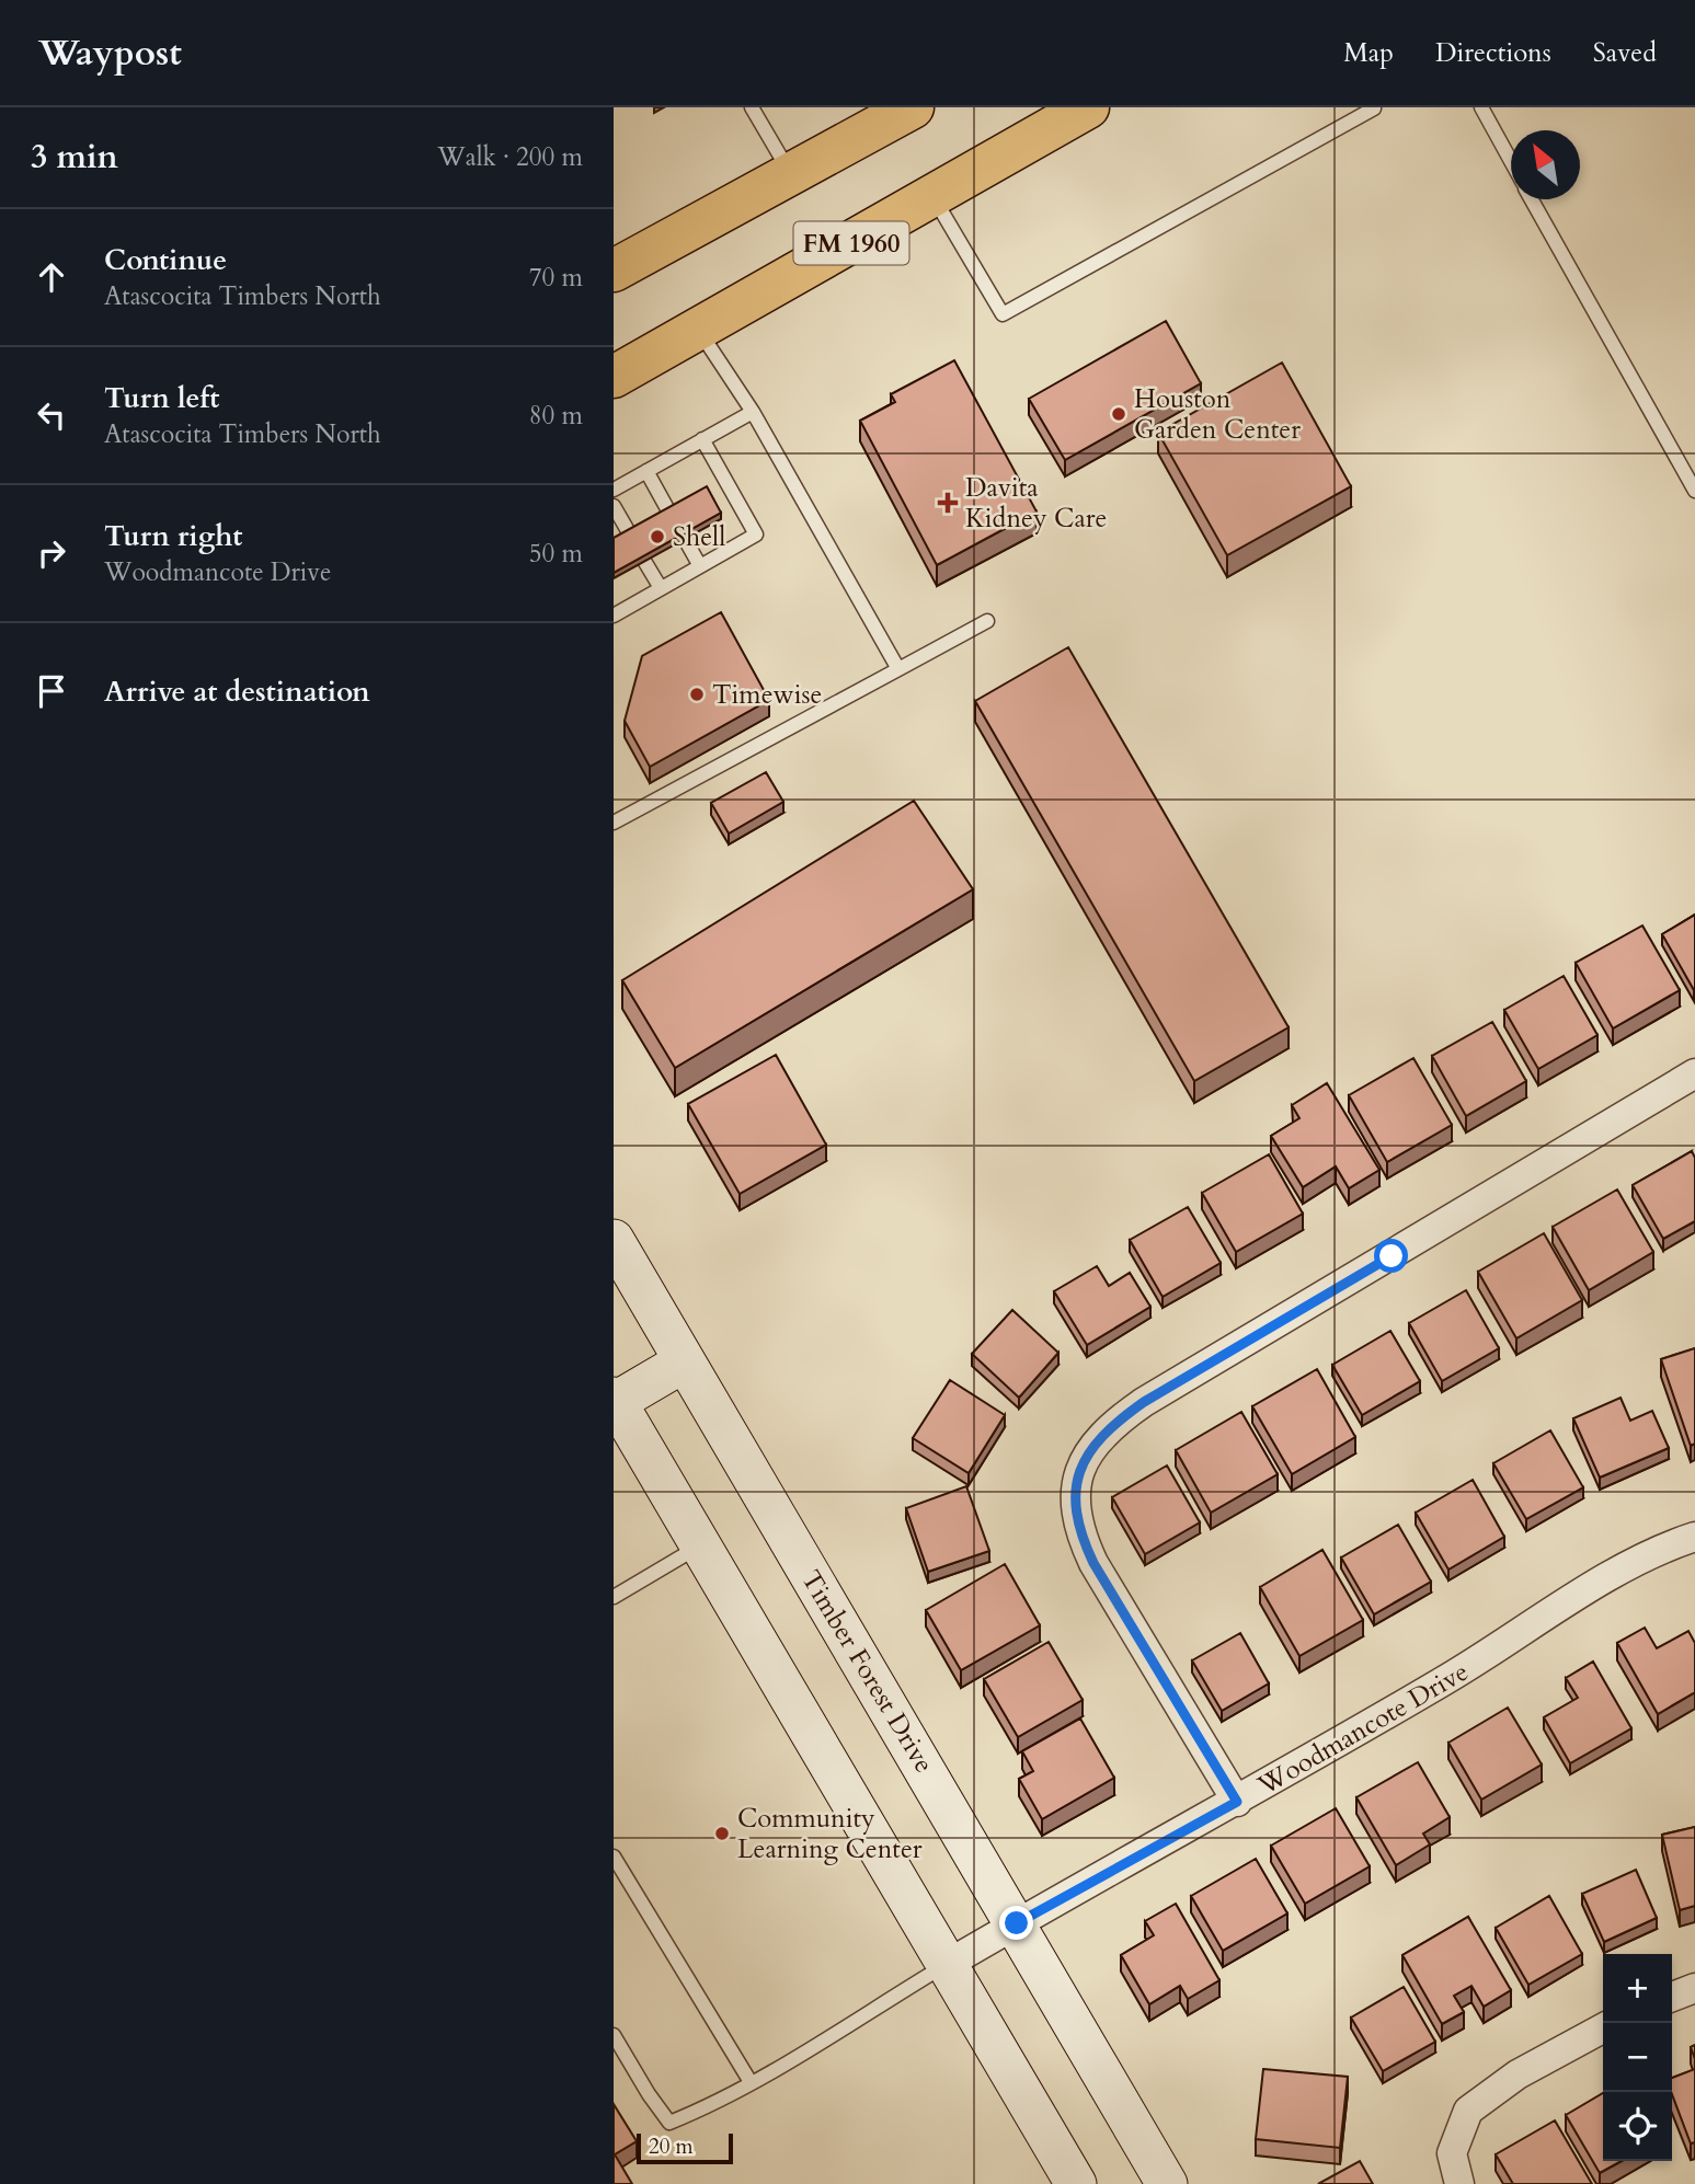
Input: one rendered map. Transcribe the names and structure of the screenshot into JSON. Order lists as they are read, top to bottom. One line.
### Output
{"streets":{"main road":["FM 1960","Timber Forest Drive"],"street":["Woodmancote Drive"]},"crossings":[["Timber Forest Drive","Woodmancote Drive"]],"places":{"other":["Houston Garden Center","Shell","Timewise","Community Learning Center"],"health":["Davita Kidney Care"]},"scale_bar":"20 m","north":"top left","page":{"header":"Waypost","nav":["Map","Directions","Saved"],"heading":["3 min","Walk · 200 m"],"list":[["Continue","Atascocita Timbers North","70 m"],["Turn left","Atascocita Timbers North","80 m"],["Turn right","Woodmancote Drive","50 m"],"Arrive at destination"],"map_buttons":["+","−"],"scale":"20 m"}}
